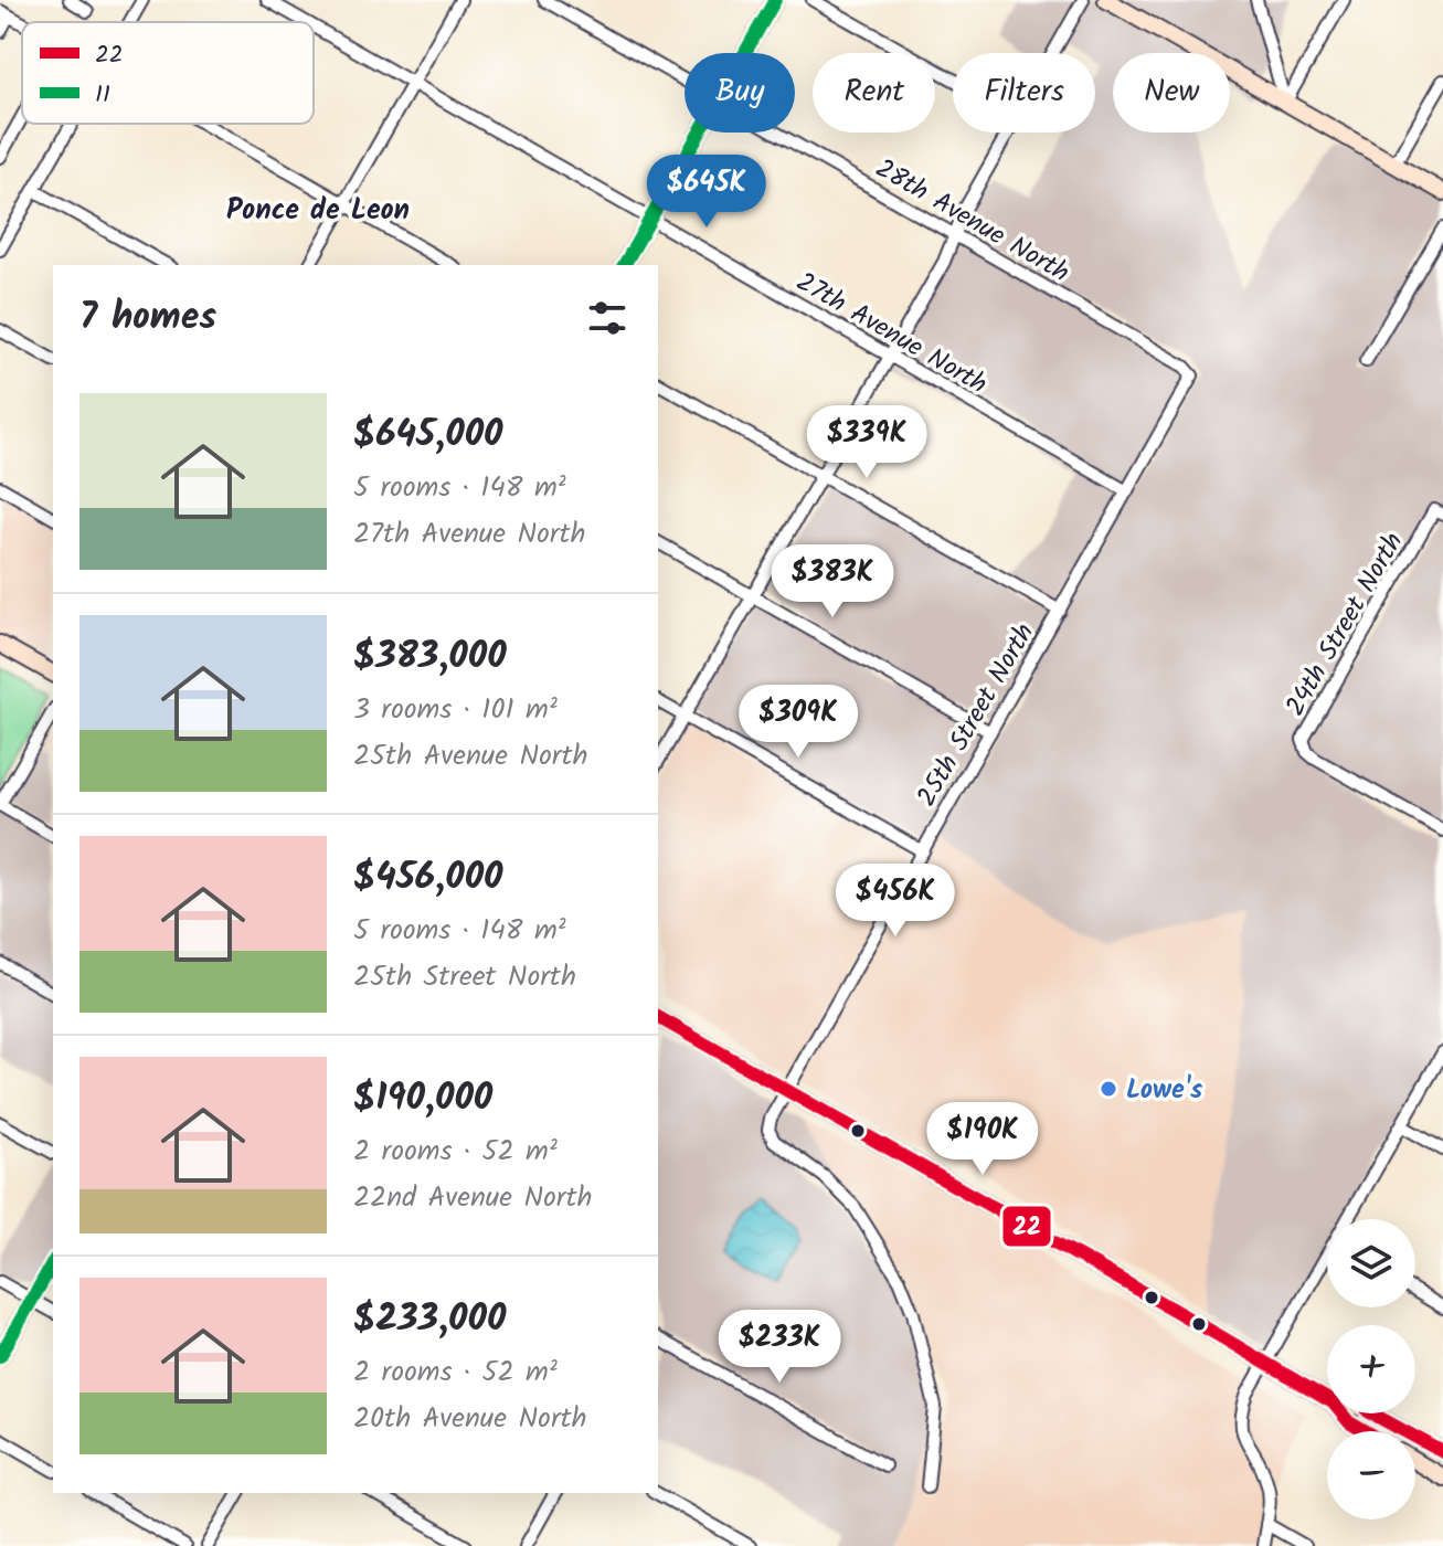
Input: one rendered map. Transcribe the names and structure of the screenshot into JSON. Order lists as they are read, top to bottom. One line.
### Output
{"streets":{"street":["28th Avenue North","27th Avenue North","24th Street North","25th Street North"]},"crossings":[["28th Avenue North","25th Street North"],["27th Avenue North","25th Street North"]],"districts":["Ponce de Leon"],"places":["Lowe's"],"lines":["transit line 11","transit line 22"],"legend":["22","11"],"page":{"chip":["Buy","Rent","Filters","New"],"price":["$645K","$339K","$383K","$309K","$456K","$190K","$233K"],"heading":"7 homes","list":[{"name":"$645,000","note":"5 rooms · 148 m² · 27th Avenue North"},{"name":"$383,000","note":"3 rooms · 101 m² · 25th Avenue North"},{"name":"$456,000","note":"5 rooms · 148 m² · 25th Street North"},{"name":"$190,000","note":"2 rooms · 52 m² · 22nd Avenue North"},{"name":"$233,000","note":"2 rooms · 52 m² · 20th Avenue North"}],"map_buttons":["+","−"]}}
